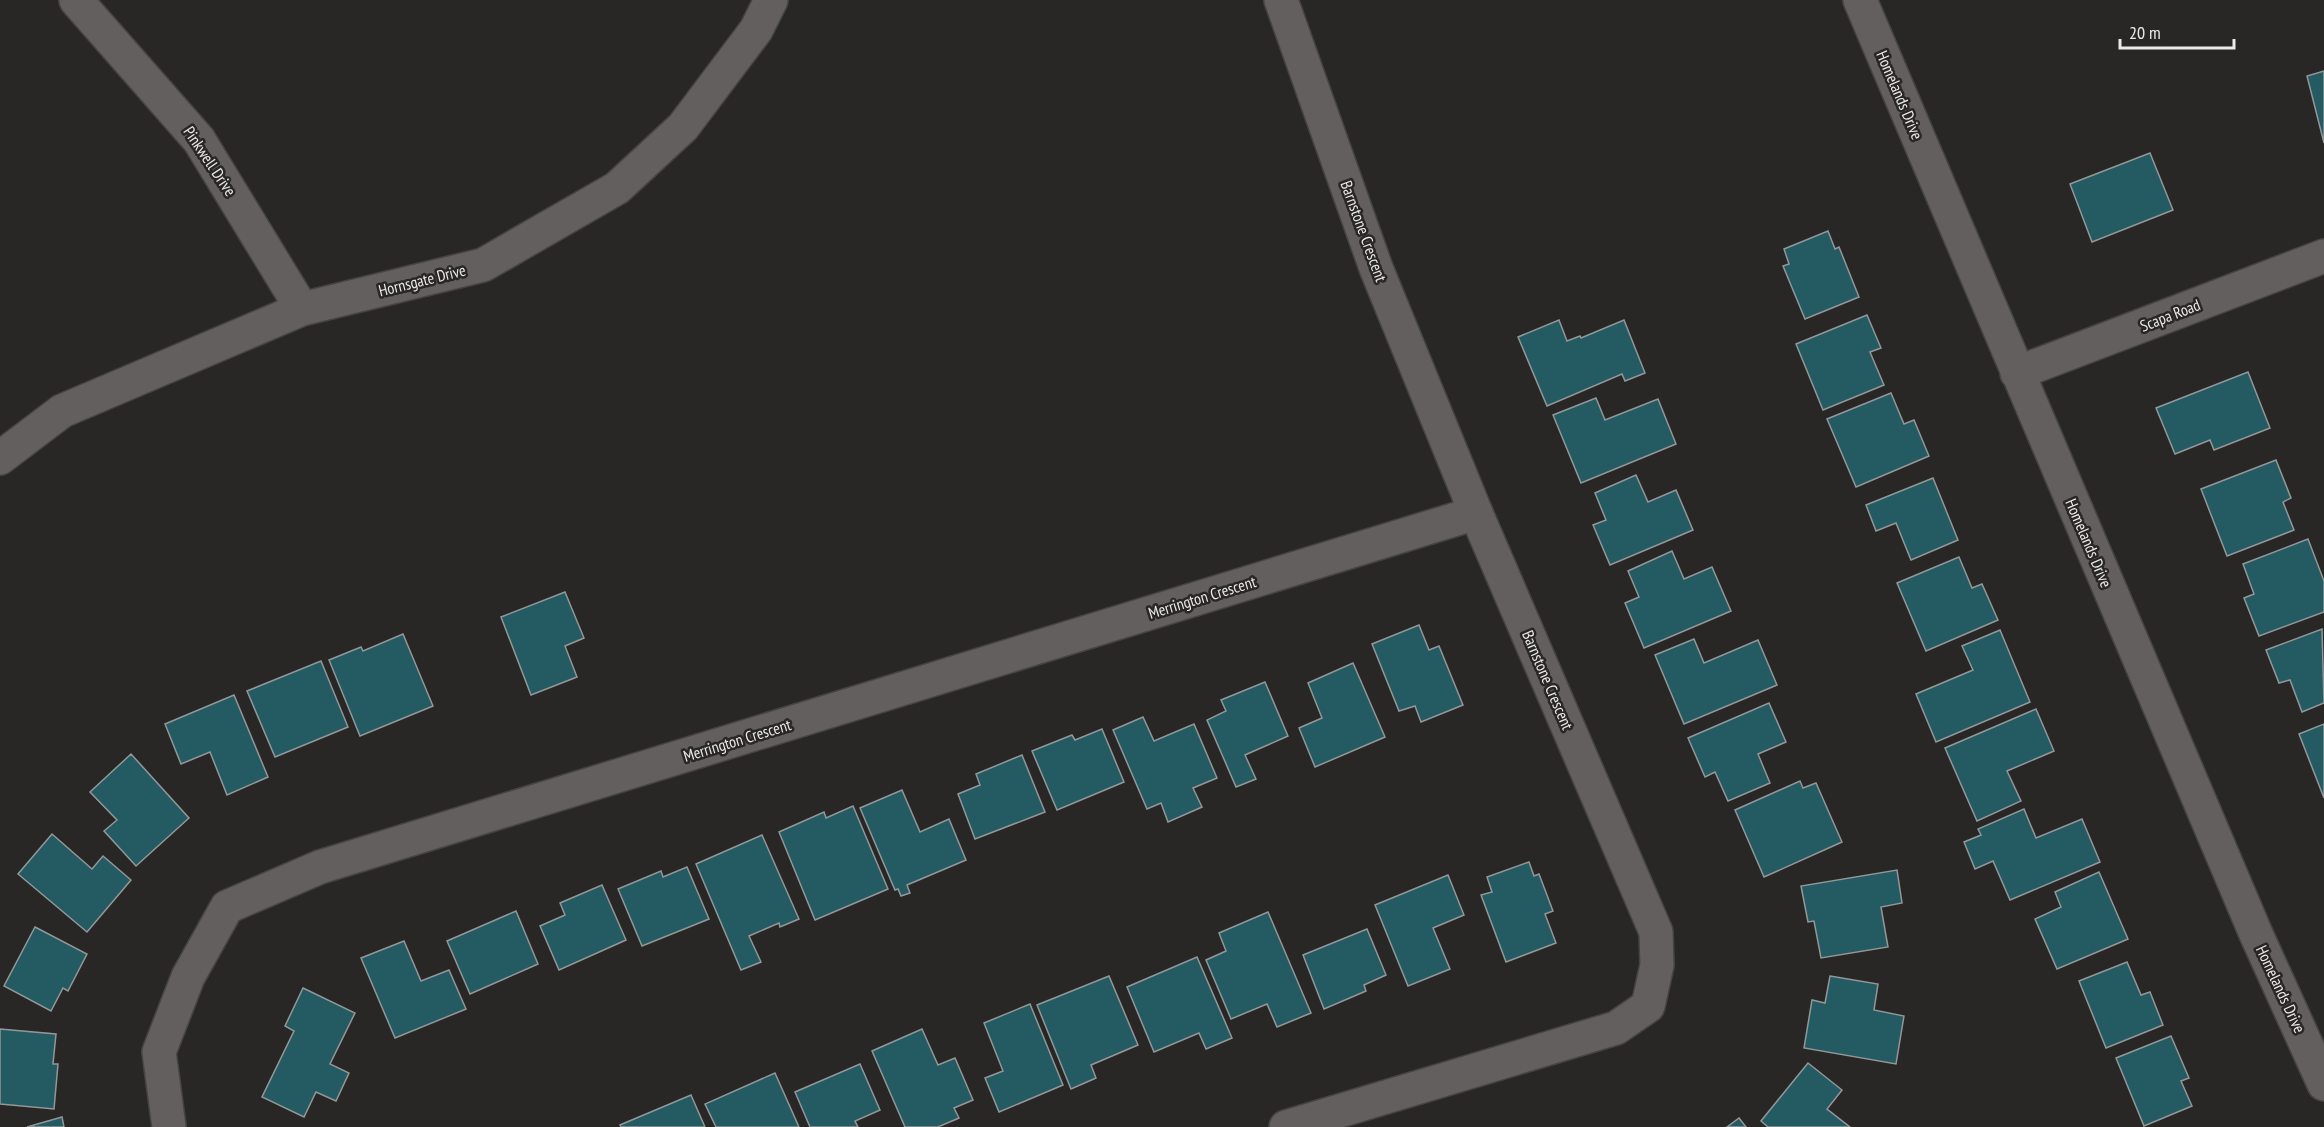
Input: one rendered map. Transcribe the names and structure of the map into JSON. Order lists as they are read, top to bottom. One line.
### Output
{"streets":{"street":["Homelands Drive","Pinkwell Drive","Barnstone Crescent","Hornsgate Drive","Scapa Road","Merrington Crescent"]},"crossings":[["Homelands Drive","Scapa Road"],["Pinkwell Drive","Hornsgate Drive"],["Barnstone Crescent","Merrington Crescent"]],"scale_bar":"20 m"}
